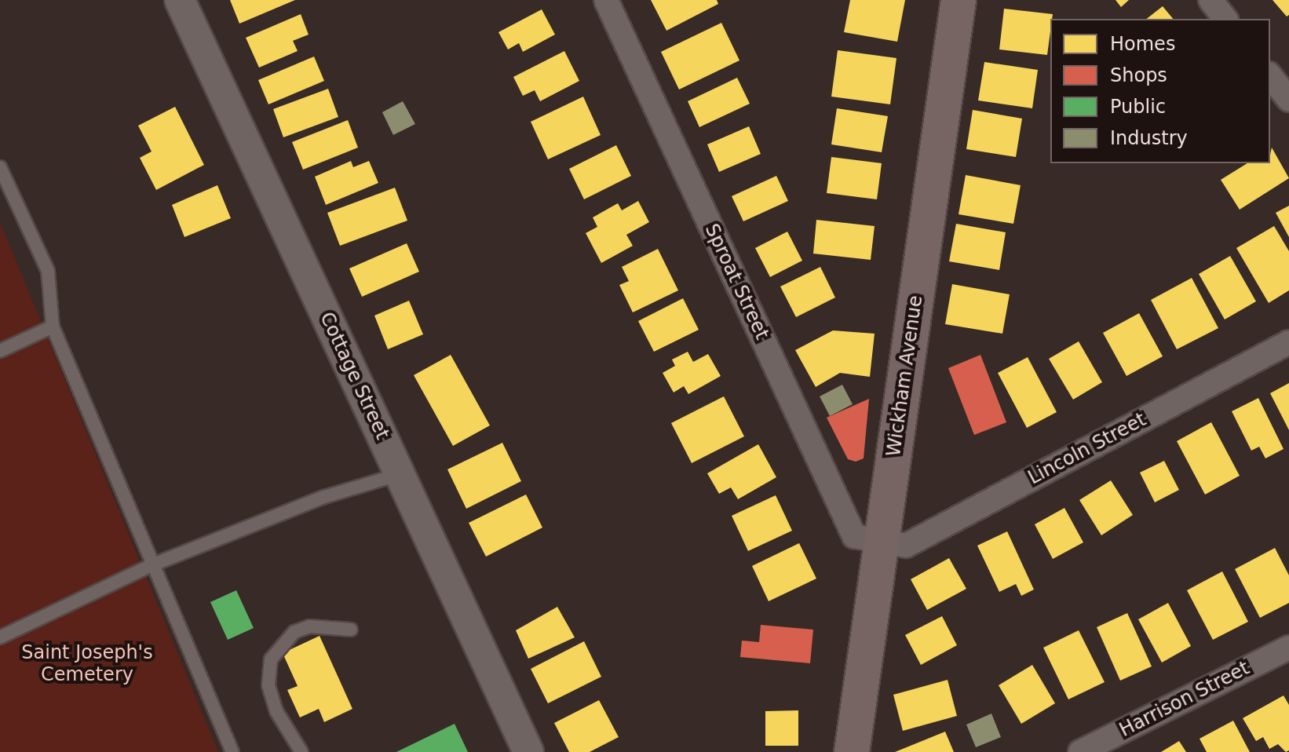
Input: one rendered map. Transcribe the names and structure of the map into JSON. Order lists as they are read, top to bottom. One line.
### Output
{"streets":{"main road":["Wickham Avenue"],"street":["Sproat Street","Cottage Street","Lincoln Street","Harrison Street"]},"crossings":[["Sproat Street","Wickham Avenue"],["Sproat Street","Lincoln Street"],["Wickham Avenue","Lincoln Street"]],"parks":["Saint Joseph's Cemetery"],"legend":["Homes","Shops","Public","Industry"]}
